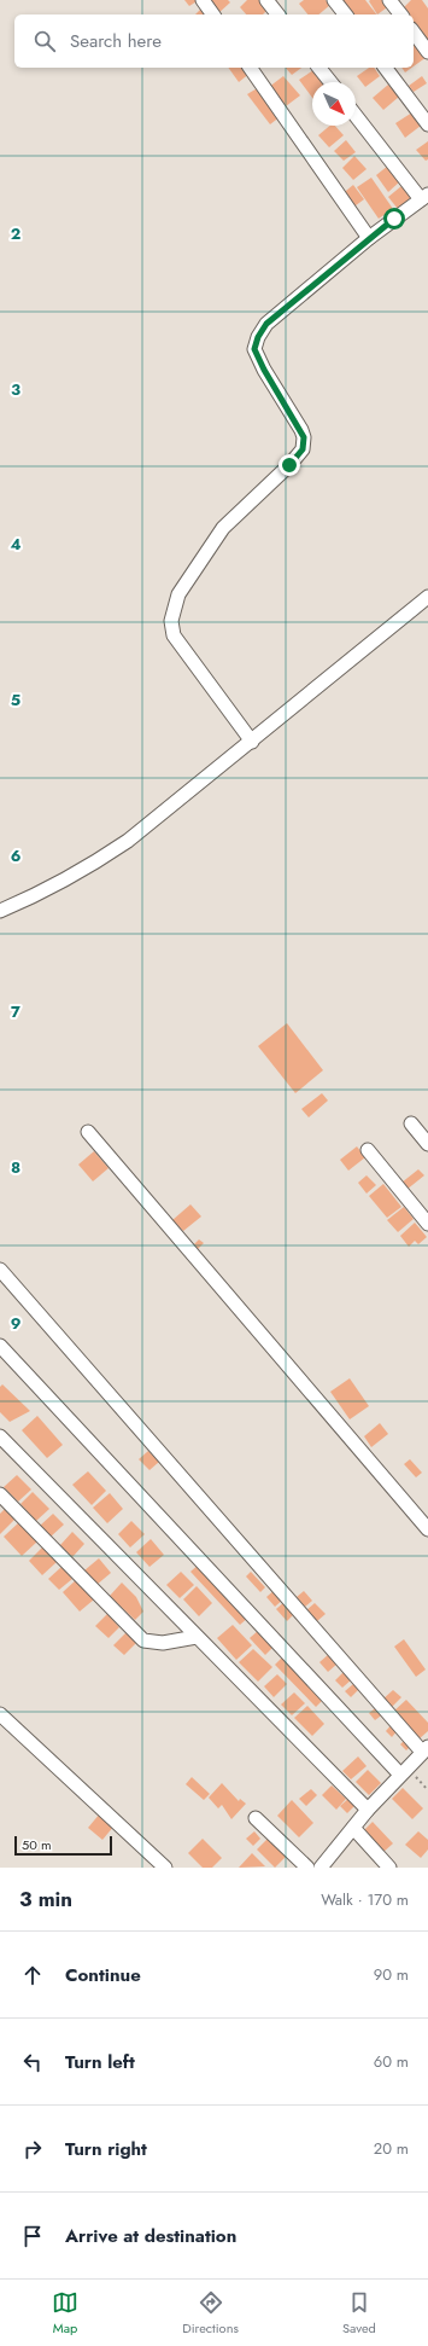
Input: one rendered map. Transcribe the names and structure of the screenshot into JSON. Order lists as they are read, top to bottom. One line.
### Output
{"scale_bar":"50 m","north":"bottom right","page":{"search":"Search here","scale":"50 m","heading":["3 min","Walk · 170 m"],"list":[["Continue","90 m"],["Turn left","60 m"],["Turn right","20 m"],"Arrive at destination"],"nav":["Map","Directions","Saved"]},"grid":{"rows":["2","3","4","5","6","7","8","9"]}}
